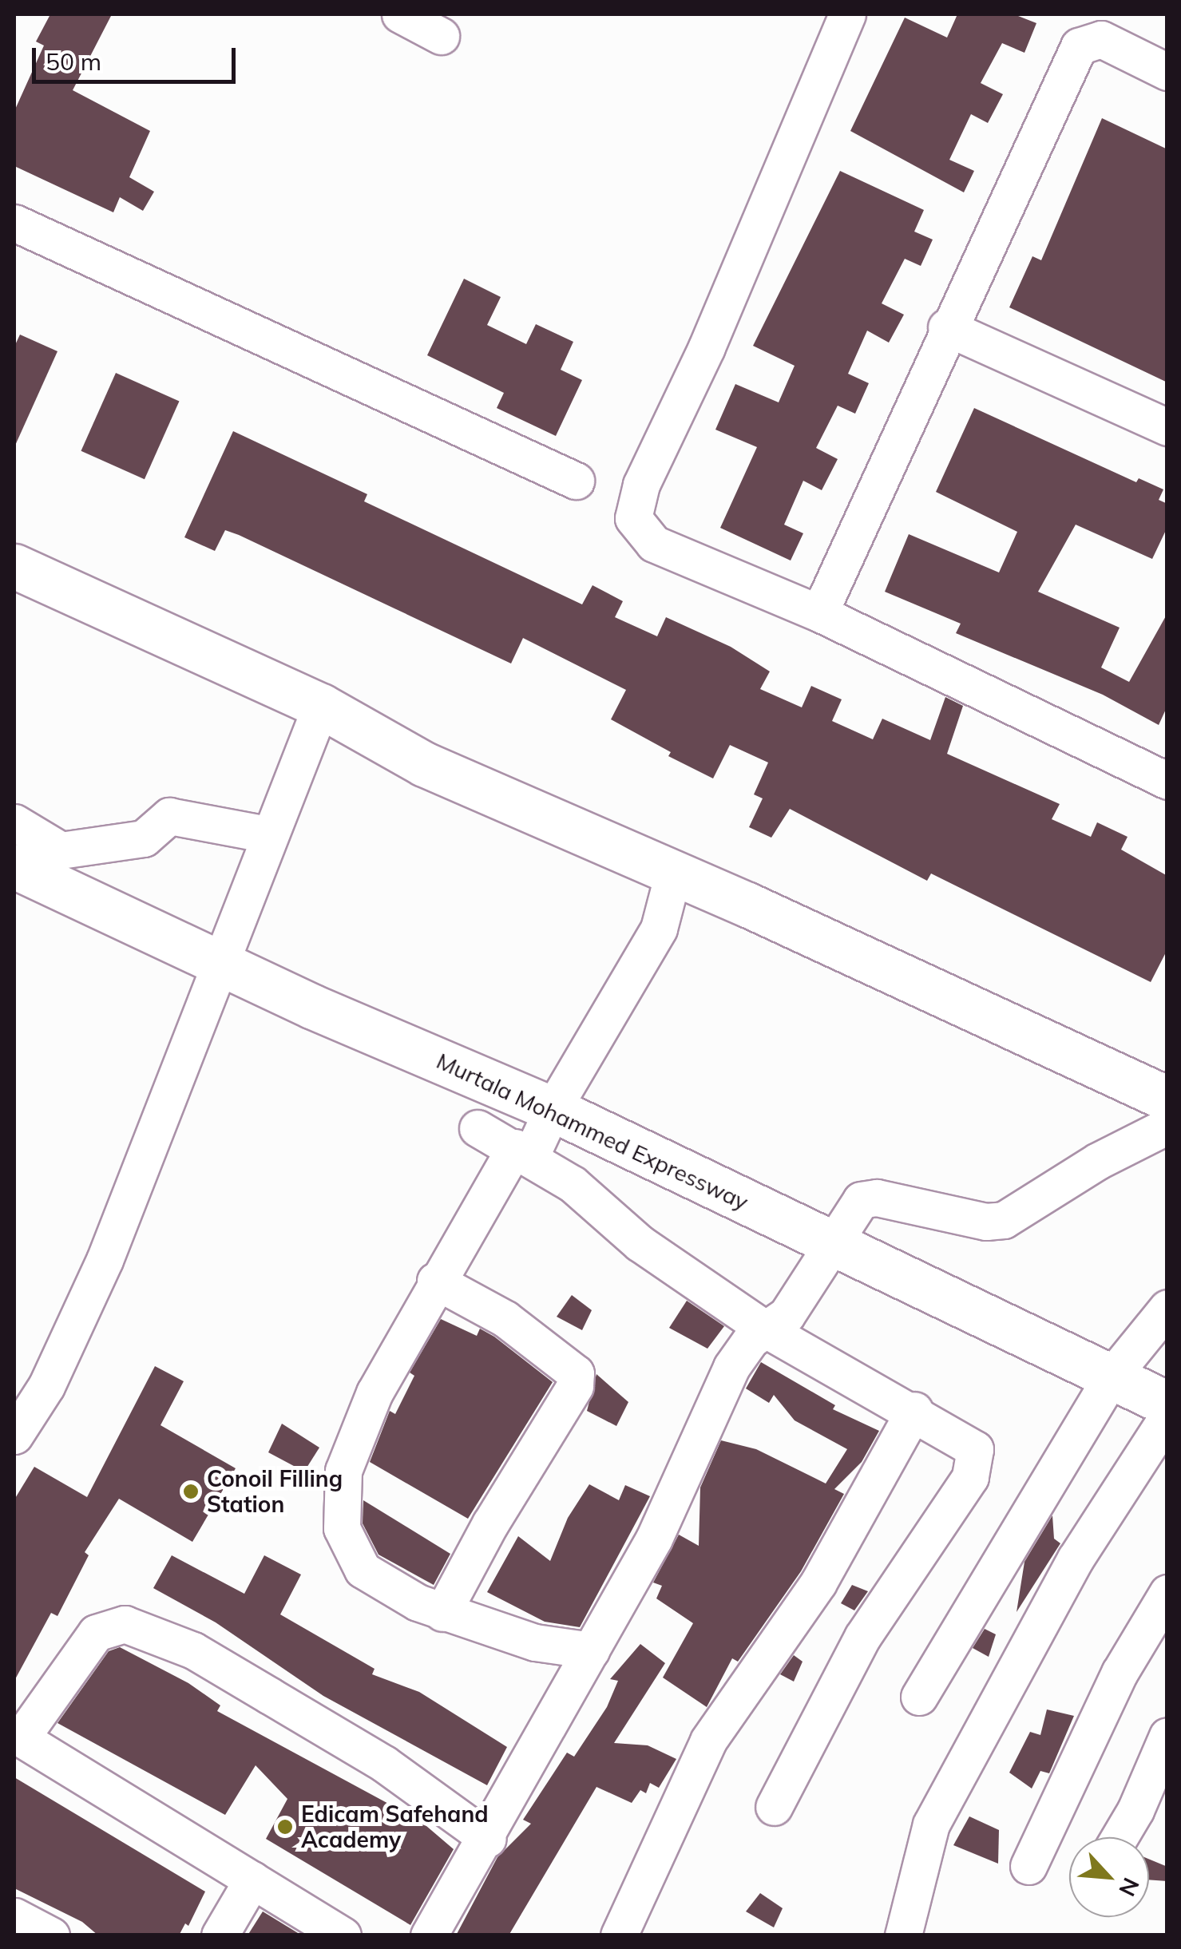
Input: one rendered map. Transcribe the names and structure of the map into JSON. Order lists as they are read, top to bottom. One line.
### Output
{"streets":{"main road":["Murtala Mohammed Expressway"]},"places":["Conoil Filling Station","Edicam Safehand Academy"],"scale_bar":"50 m","north":"bottom right"}
